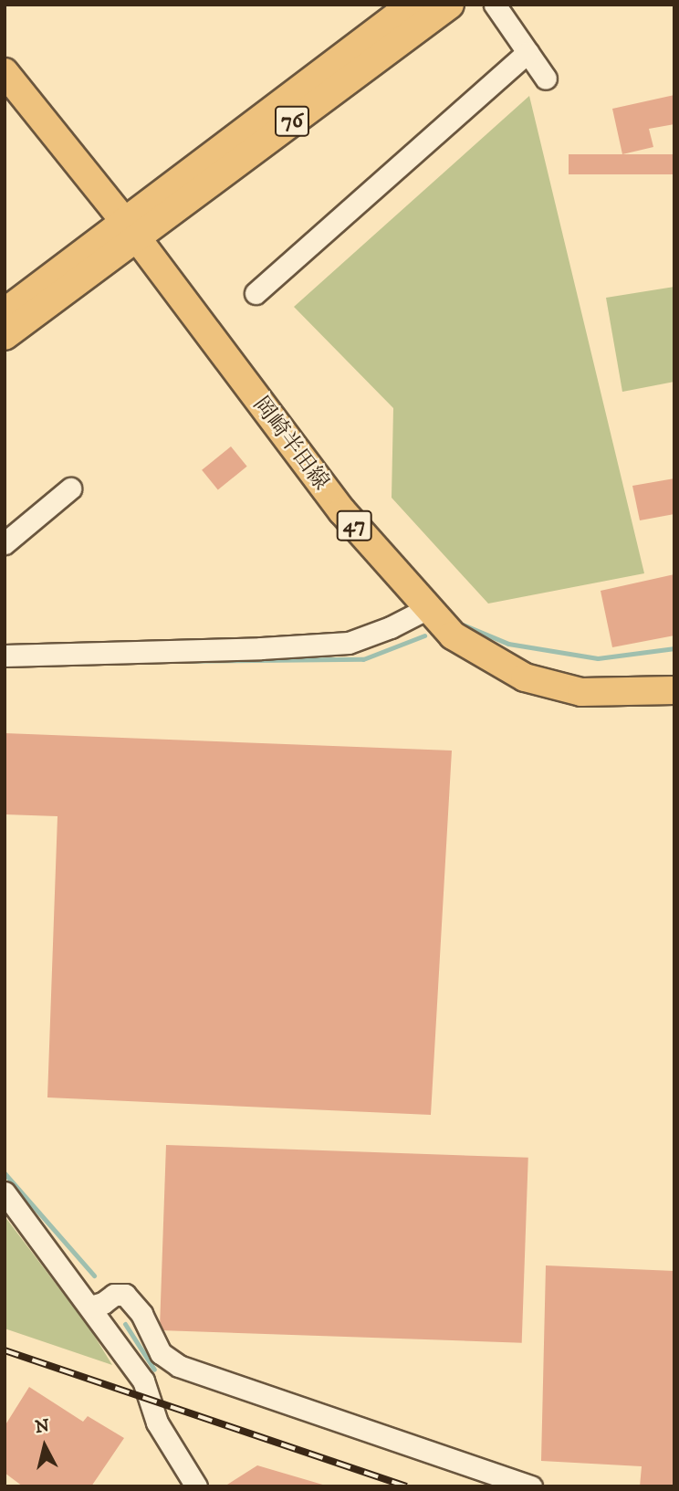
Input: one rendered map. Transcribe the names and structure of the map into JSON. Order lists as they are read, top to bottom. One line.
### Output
{"streets":{"main road":["76","岡崎半田線","47"]},"crossings":[["76","岡崎半田線"]],"north":"top"}
